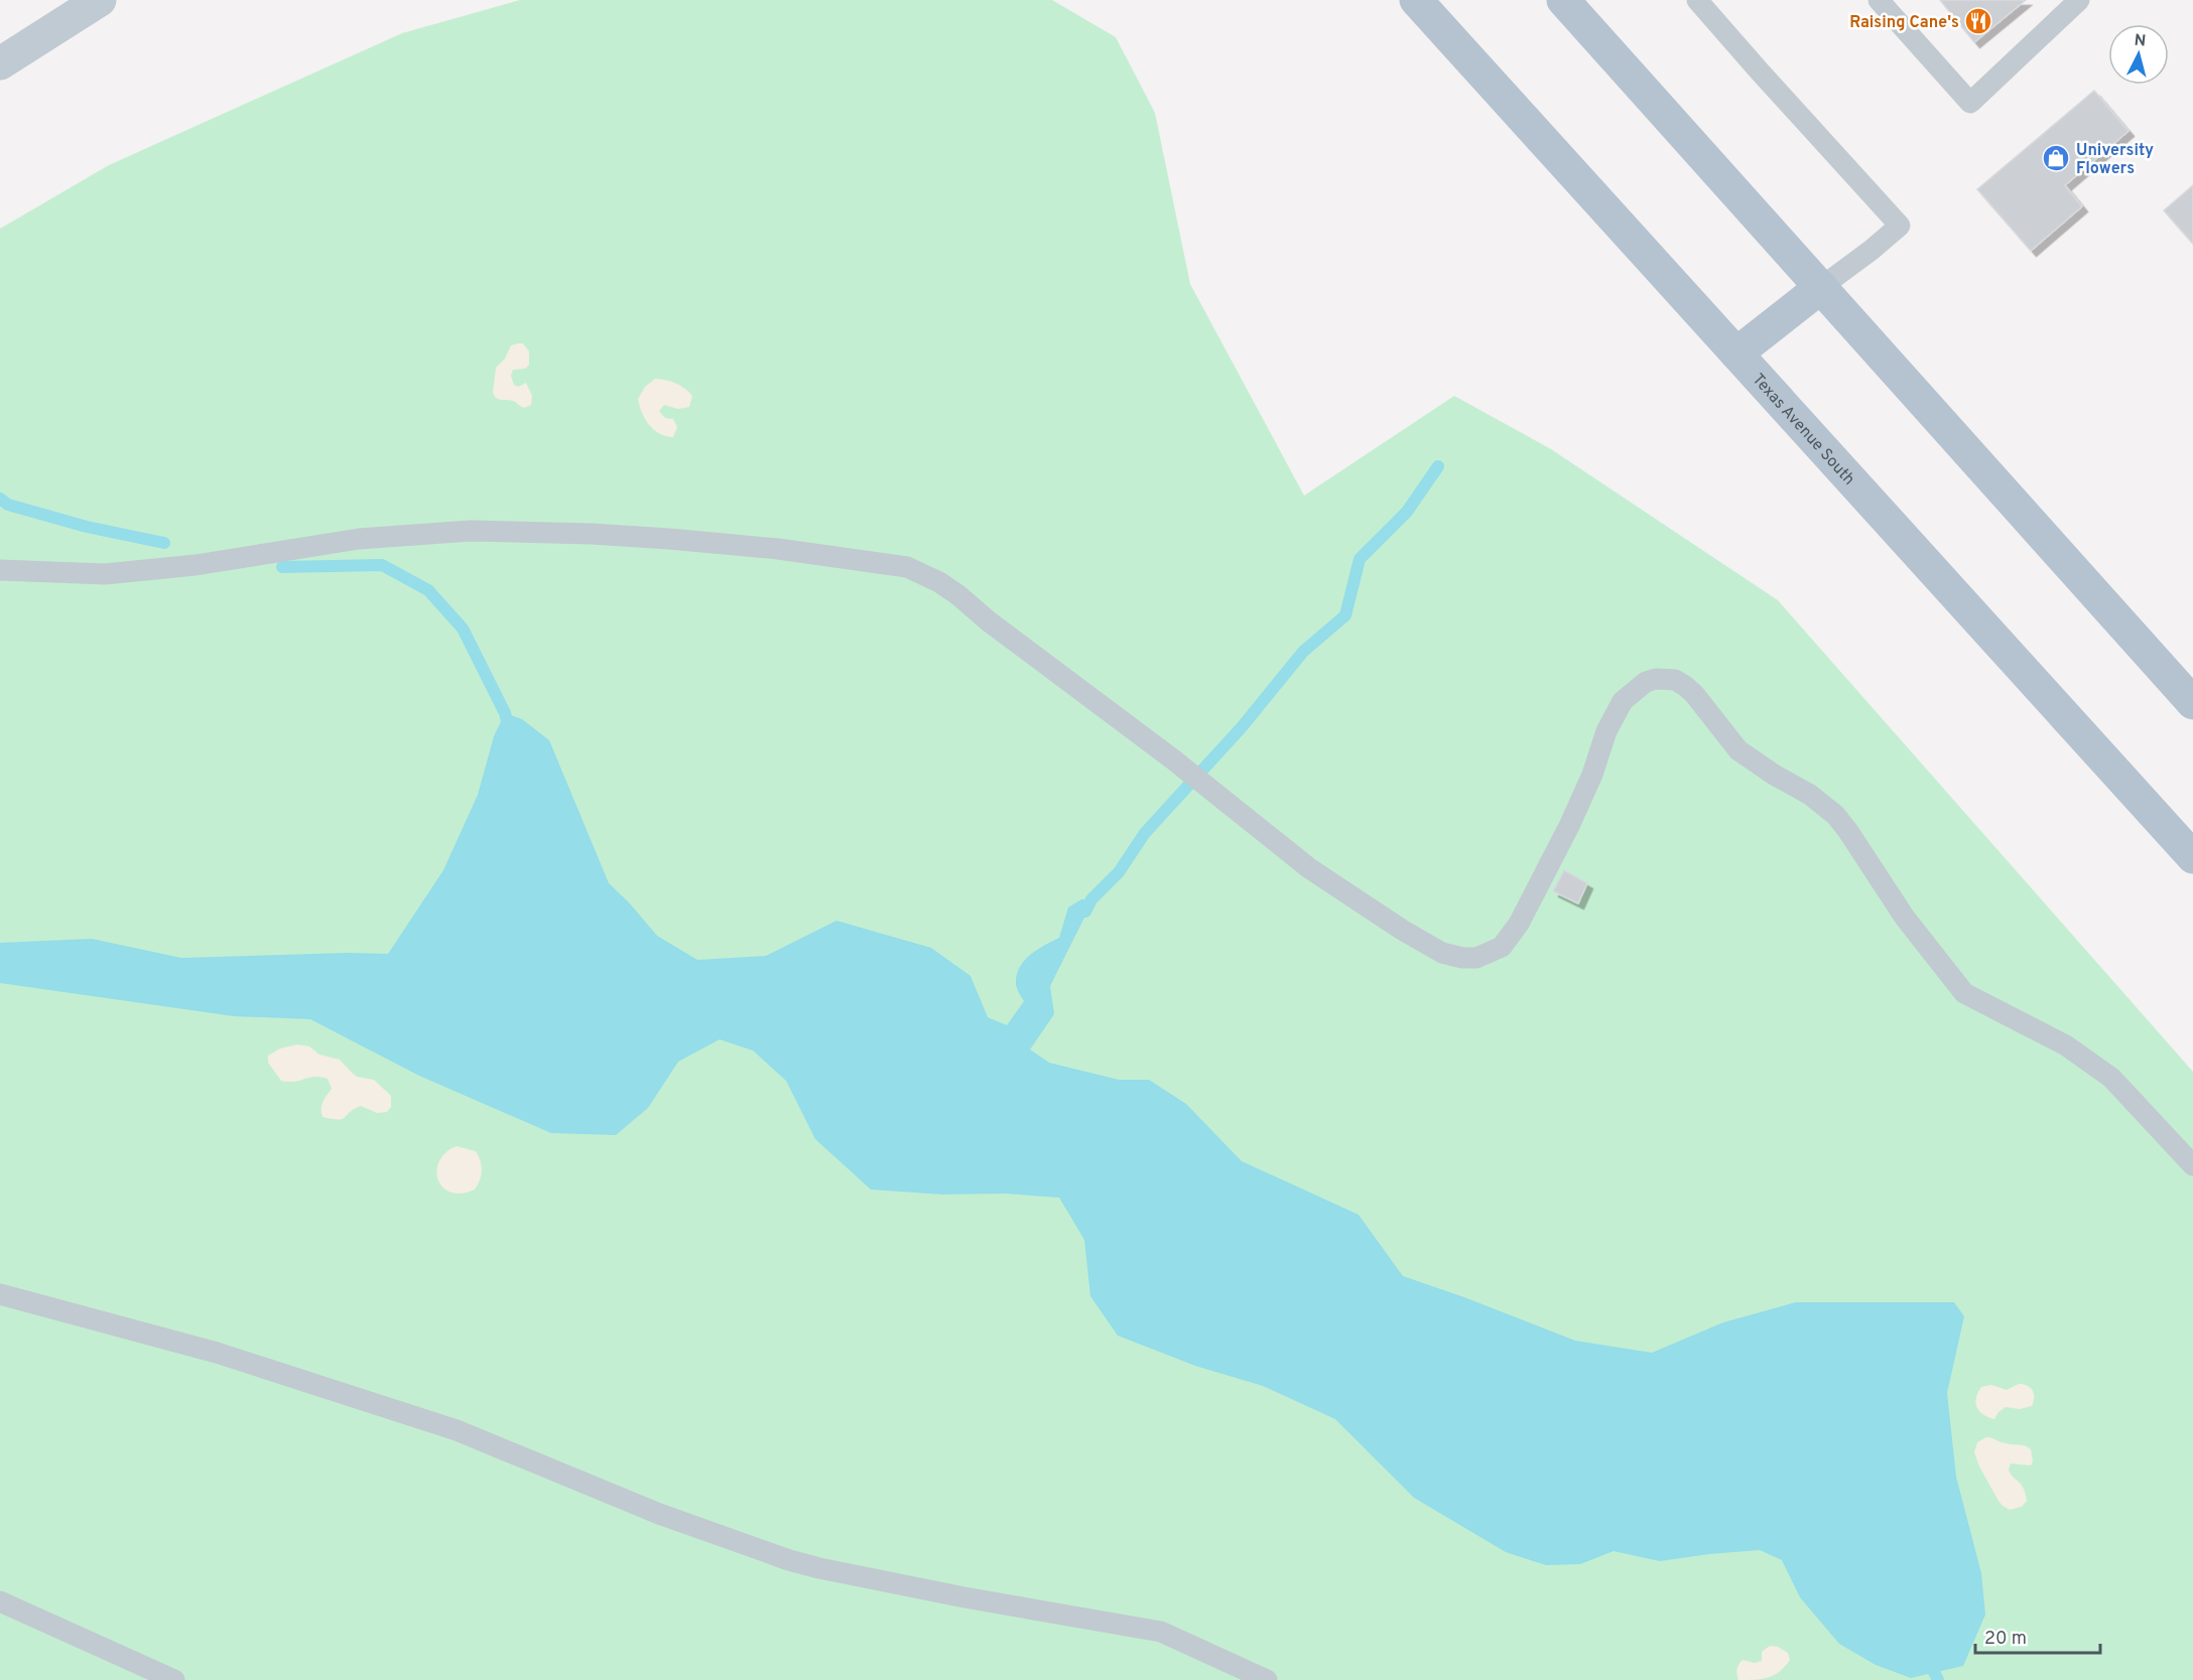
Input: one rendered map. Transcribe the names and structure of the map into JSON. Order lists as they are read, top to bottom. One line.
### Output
{"streets":{"main road":["Texas Avenue South"]},"places":{"restaurant":["Raising Cane's"],"shop":["University Flowers"]},"scale_bar":"20 m","north":"top"}
